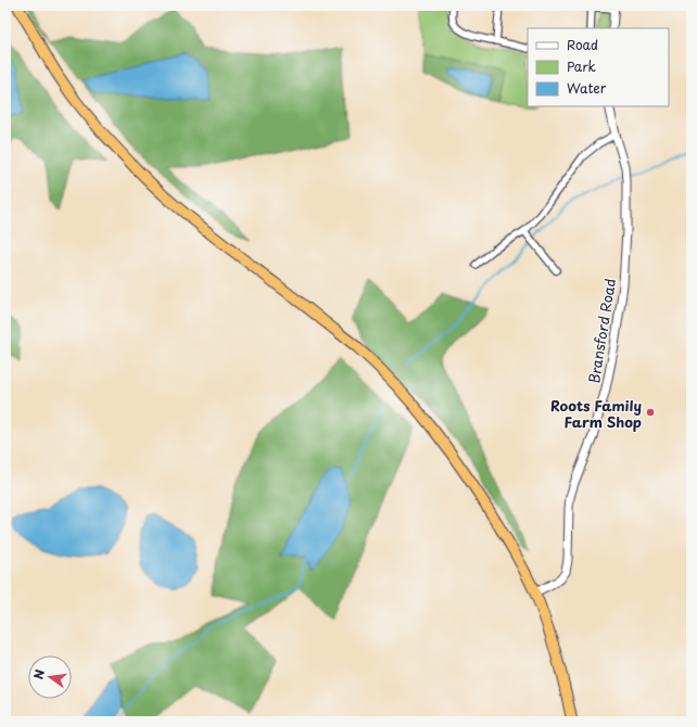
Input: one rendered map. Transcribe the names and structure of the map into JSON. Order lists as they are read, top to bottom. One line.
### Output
{"streets":{"street":["Bransford Road"]},"places":["Roots Family Farm Shop"],"legend":["Road","Park","Water"],"north":"left"}
